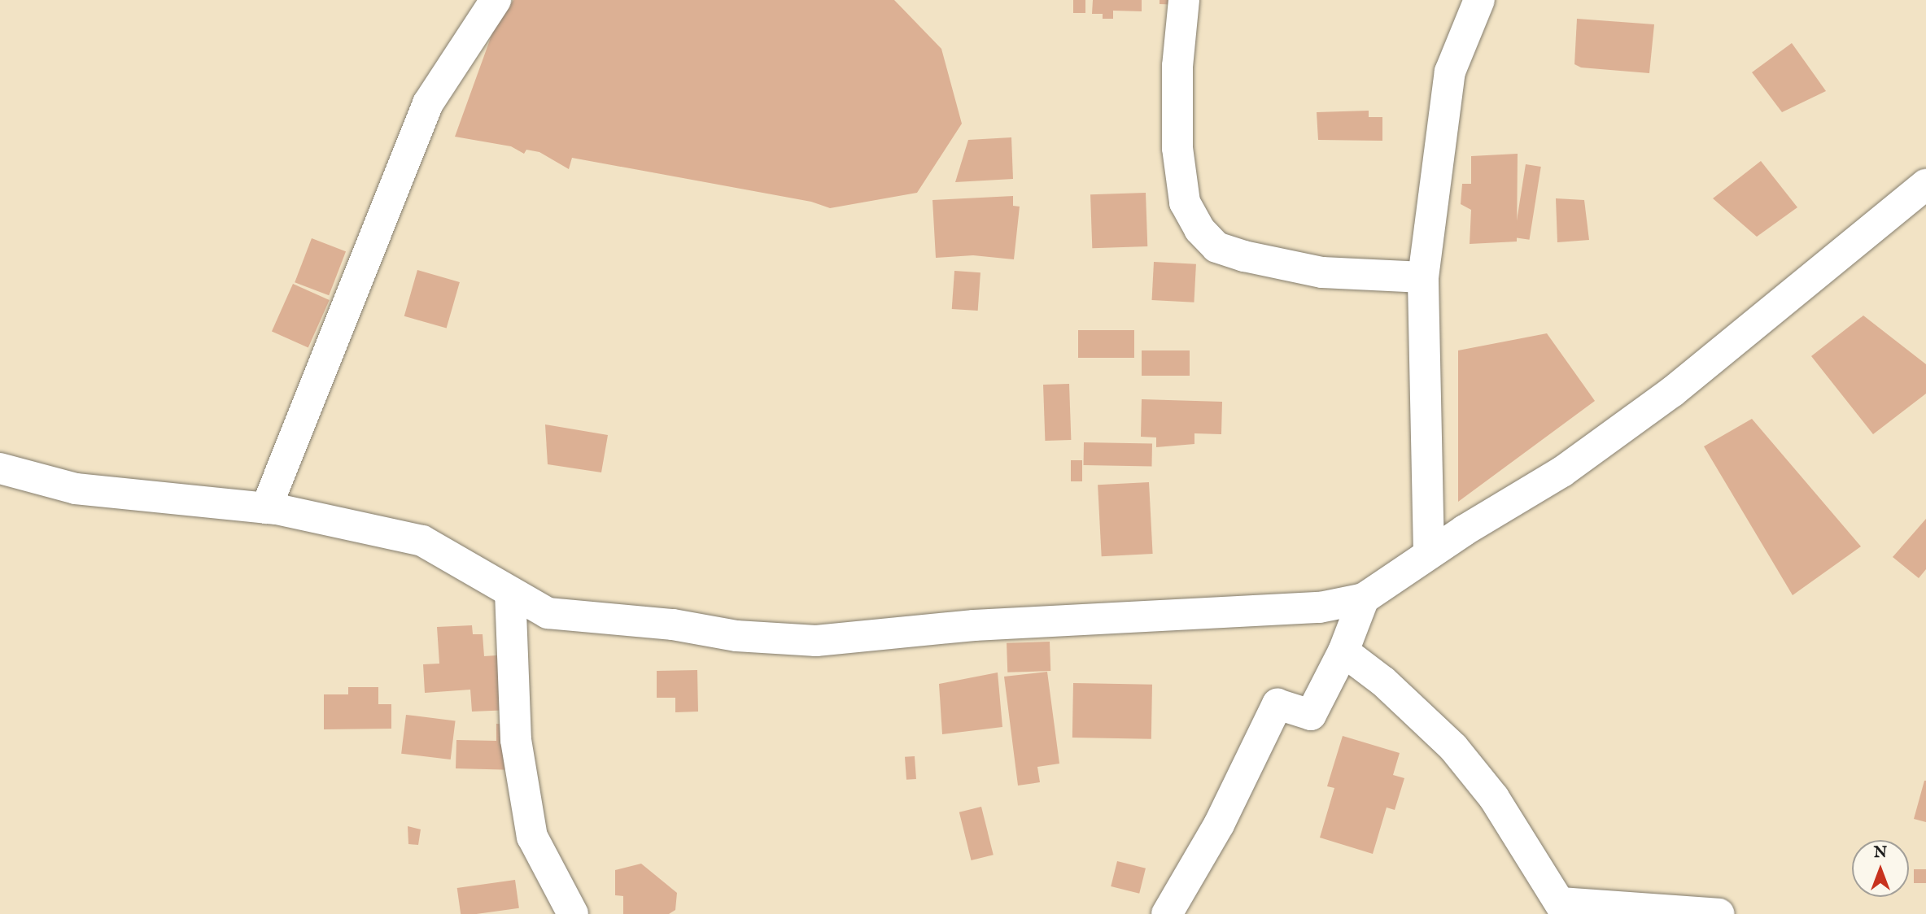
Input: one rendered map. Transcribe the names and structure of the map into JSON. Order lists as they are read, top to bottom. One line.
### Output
{"north":"top"}
